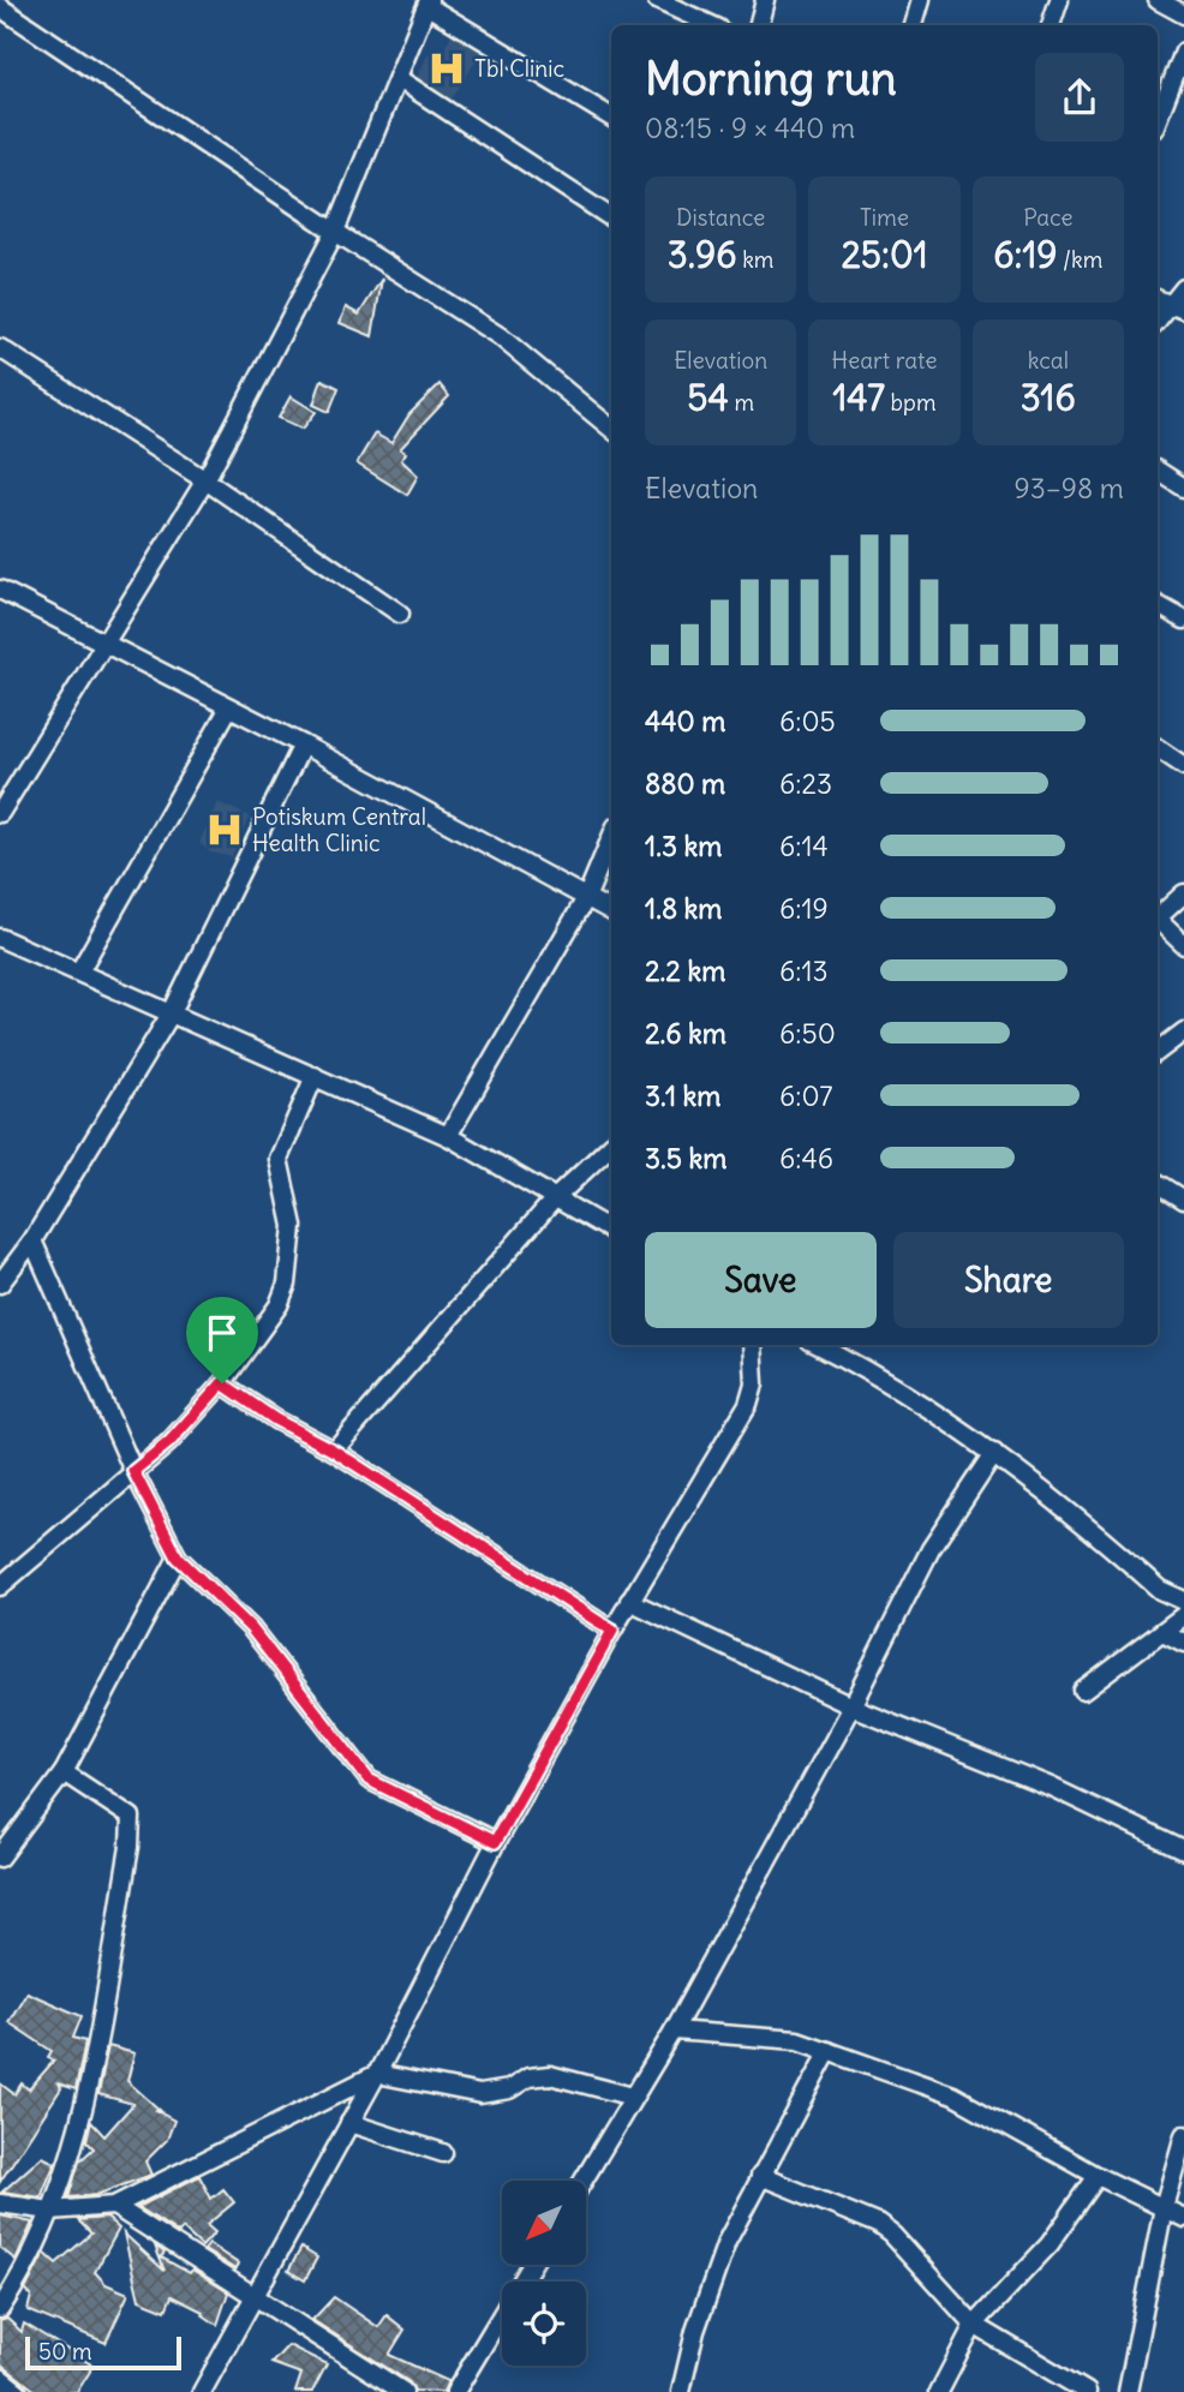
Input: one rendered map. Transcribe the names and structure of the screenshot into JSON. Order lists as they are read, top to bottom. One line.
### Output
{"places":{"hospital":["Tbl Clinic","Potiskum Central Health Clinic"]},"scale_bar":"50 m","north":"bottom left","page":{"heading":["Morning run","08:15 · 9 × 440 m"],"stats":[["Distance","3.96 km"],["Time","25:01"],["Pace","6:19 /km"],["Elevation","54 m"],["Heart rate","147 bpm"],["kcal","316"]],"chart":["Elevation","93–98 m"],"list":[{"name":"440 m","note":"6:05"},{"name":"880 m","note":"6:23"},{"name":"1.3 km","note":"6:14"},{"name":"1.8 km","note":"6:19"},{"name":"2.2 km","note":"6:13"},{"name":"2.6 km","note":"6:50"},{"name":"3.1 km","note":"6:07"},{"name":"3.5 km","note":"6:46"}],"buttons":["Save","Share"],"scale":"50 m"}}
